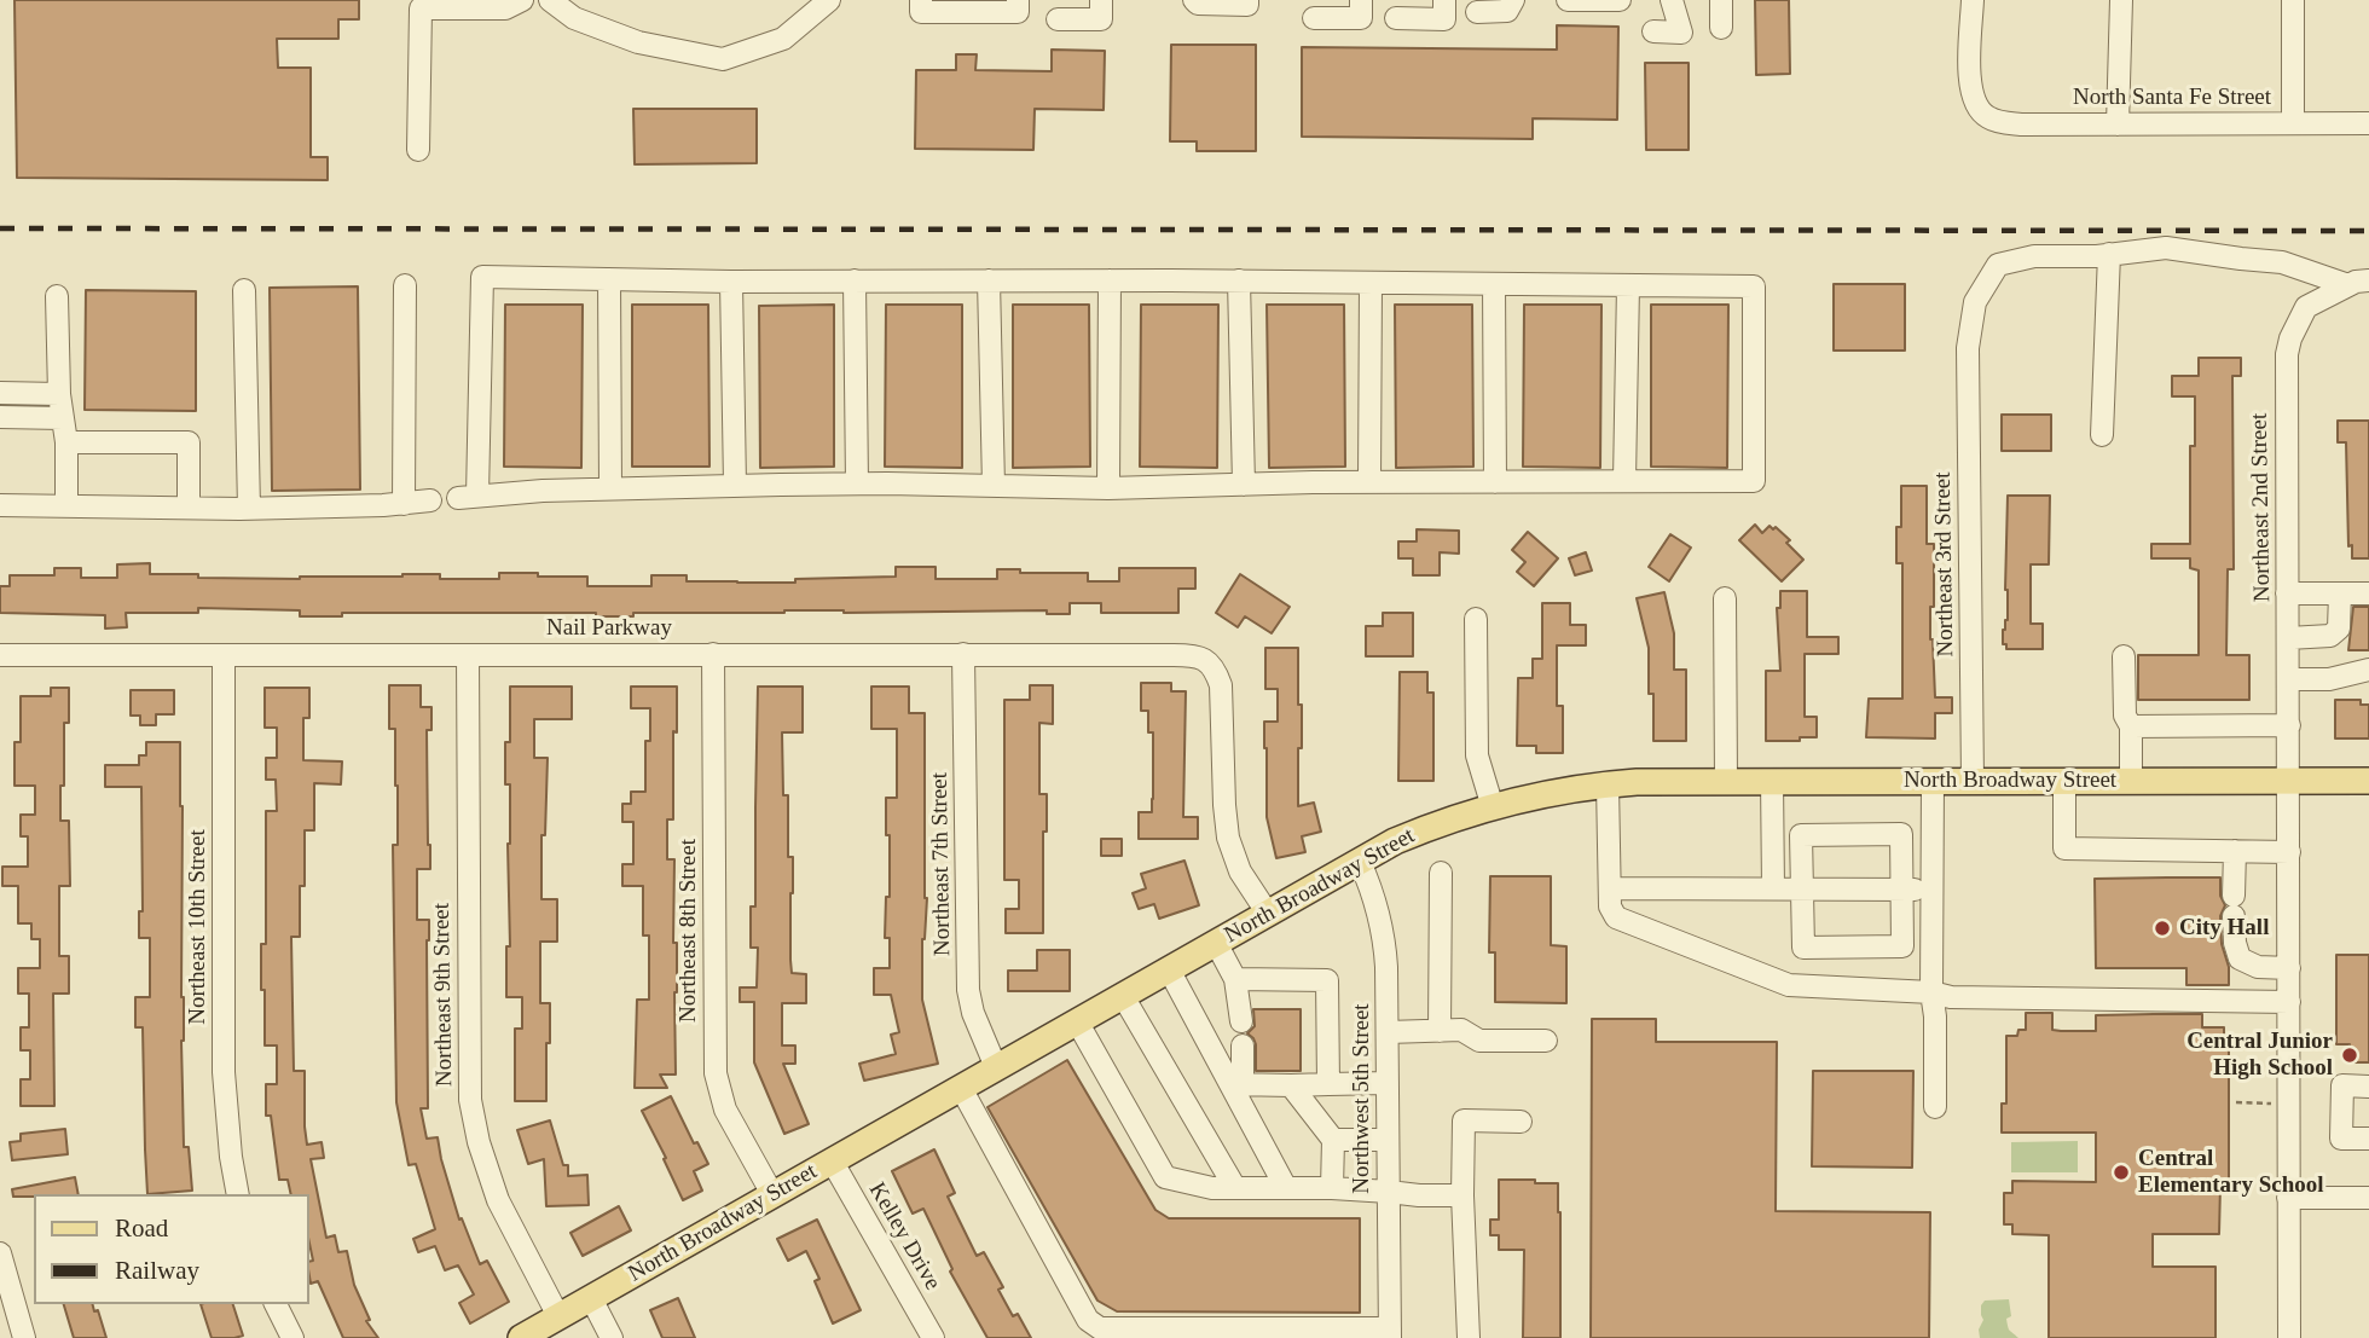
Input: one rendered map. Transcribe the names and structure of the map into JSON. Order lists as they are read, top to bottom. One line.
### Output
{"streets":{"main road":["North Broadway Street"],"street":["North Santa Fe Street","Northeast 2nd Street","Northeast 3rd Street","Nail Parkway","Northeast 7th Street","Northeast 10th Street","Northeast 8th Street","Northeast 9th Street","Northwest 5th Street","Kelley Drive"]},"crossings":[["Northeast 2nd Street","North Broadway Street"],["Northeast 3rd Street","North Broadway Street"],["Nail Parkway","North Broadway Street"],["Nail Parkway","Northeast 7th Street"],["Nail Parkway","Northeast 10th Street"],["Nail Parkway","Northeast 8th Street"],["Nail Parkway","Northeast 9th Street"],["North Broadway Street","Northeast 7th Street"],["North Broadway Street","Northeast 8th Street"],["North Broadway Street","Northeast 9th Street"],["North Broadway Street","Northwest 5th Street"],["North Broadway Street","Kelley Drive"]],"places":["City Hall","Central Junior High School","Central Elementary School"],"legend":["Road","Railway"]}
